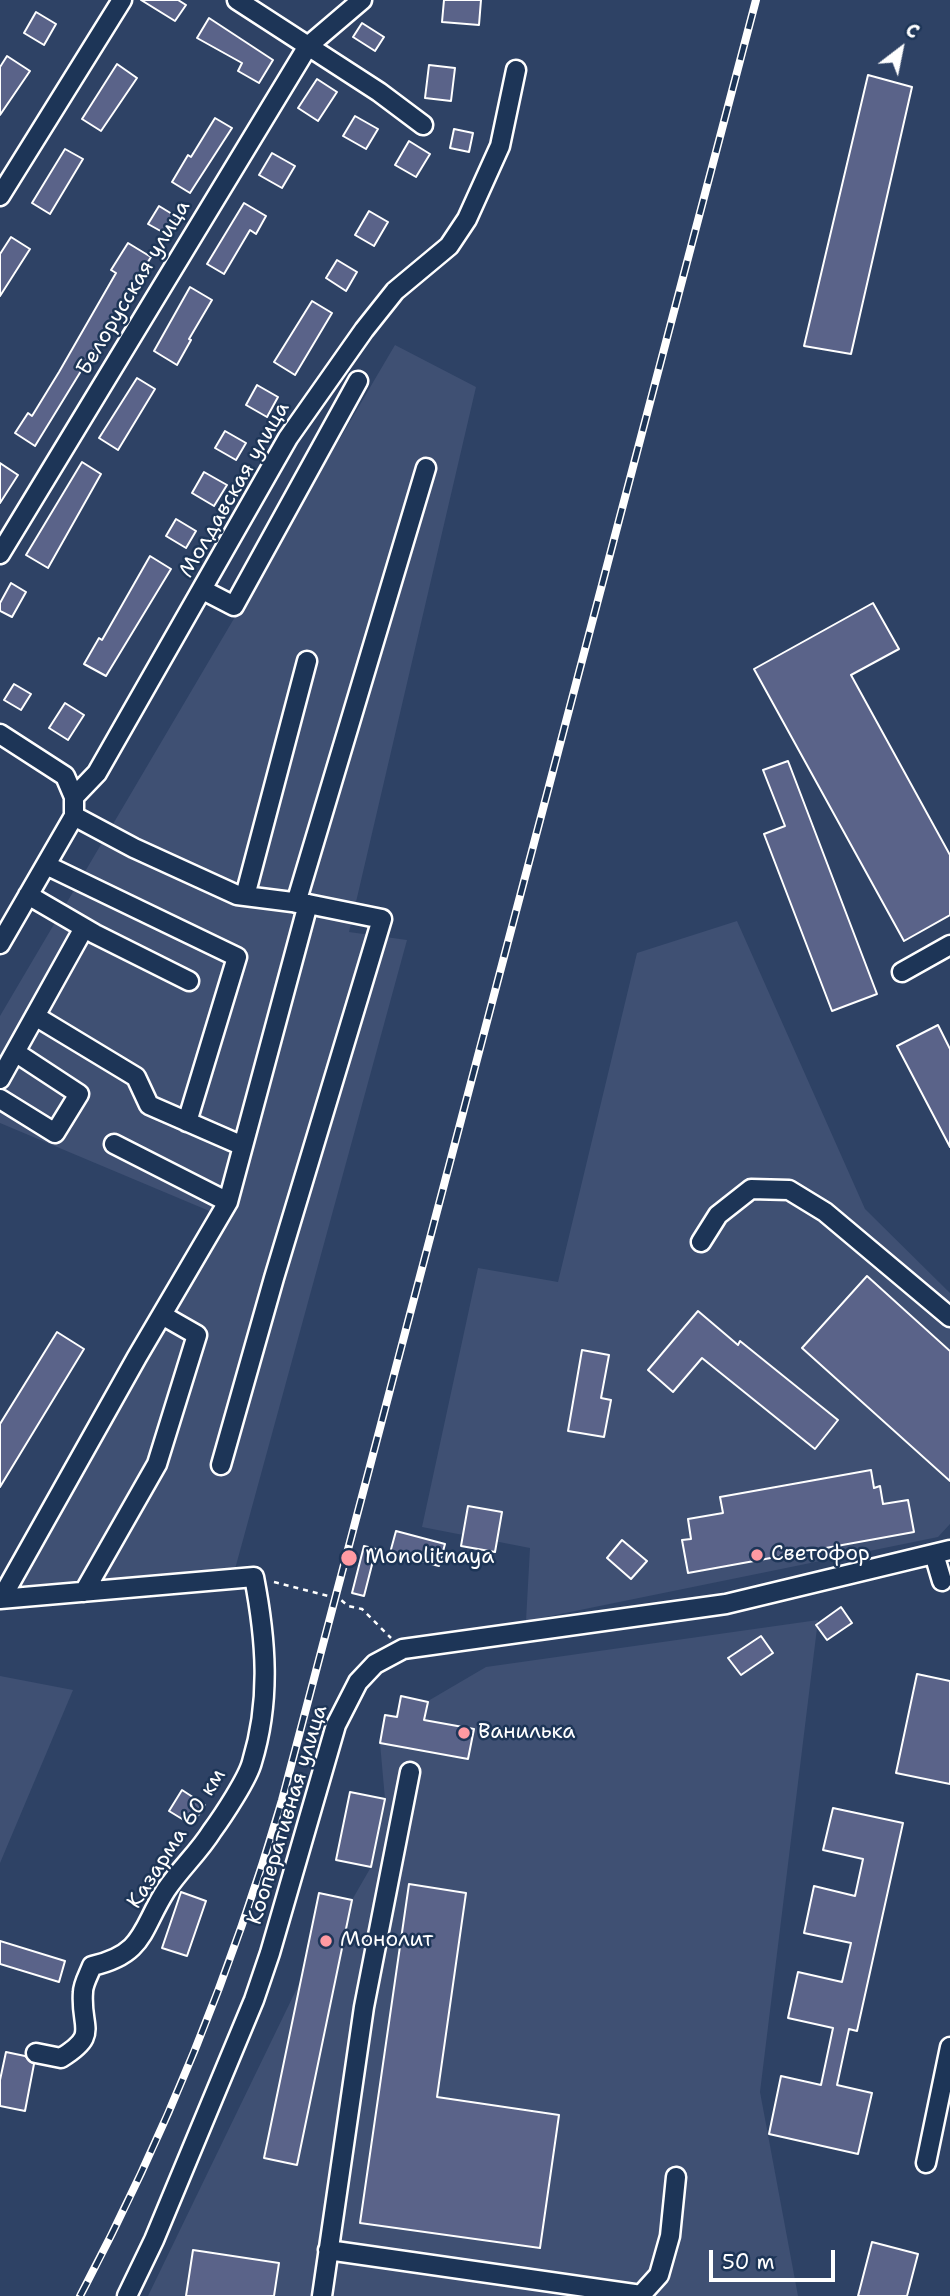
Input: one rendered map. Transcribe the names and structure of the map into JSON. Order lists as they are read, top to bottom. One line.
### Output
{"streets":{"street":["Белорусская улица","Молдавская улица","Кооперативная улица","Казарма 60 км"]},"places":["Светофор","Monolitnaya","Ванилька","Монолит"],"scale_bar":"50 m","north":"top right"}
